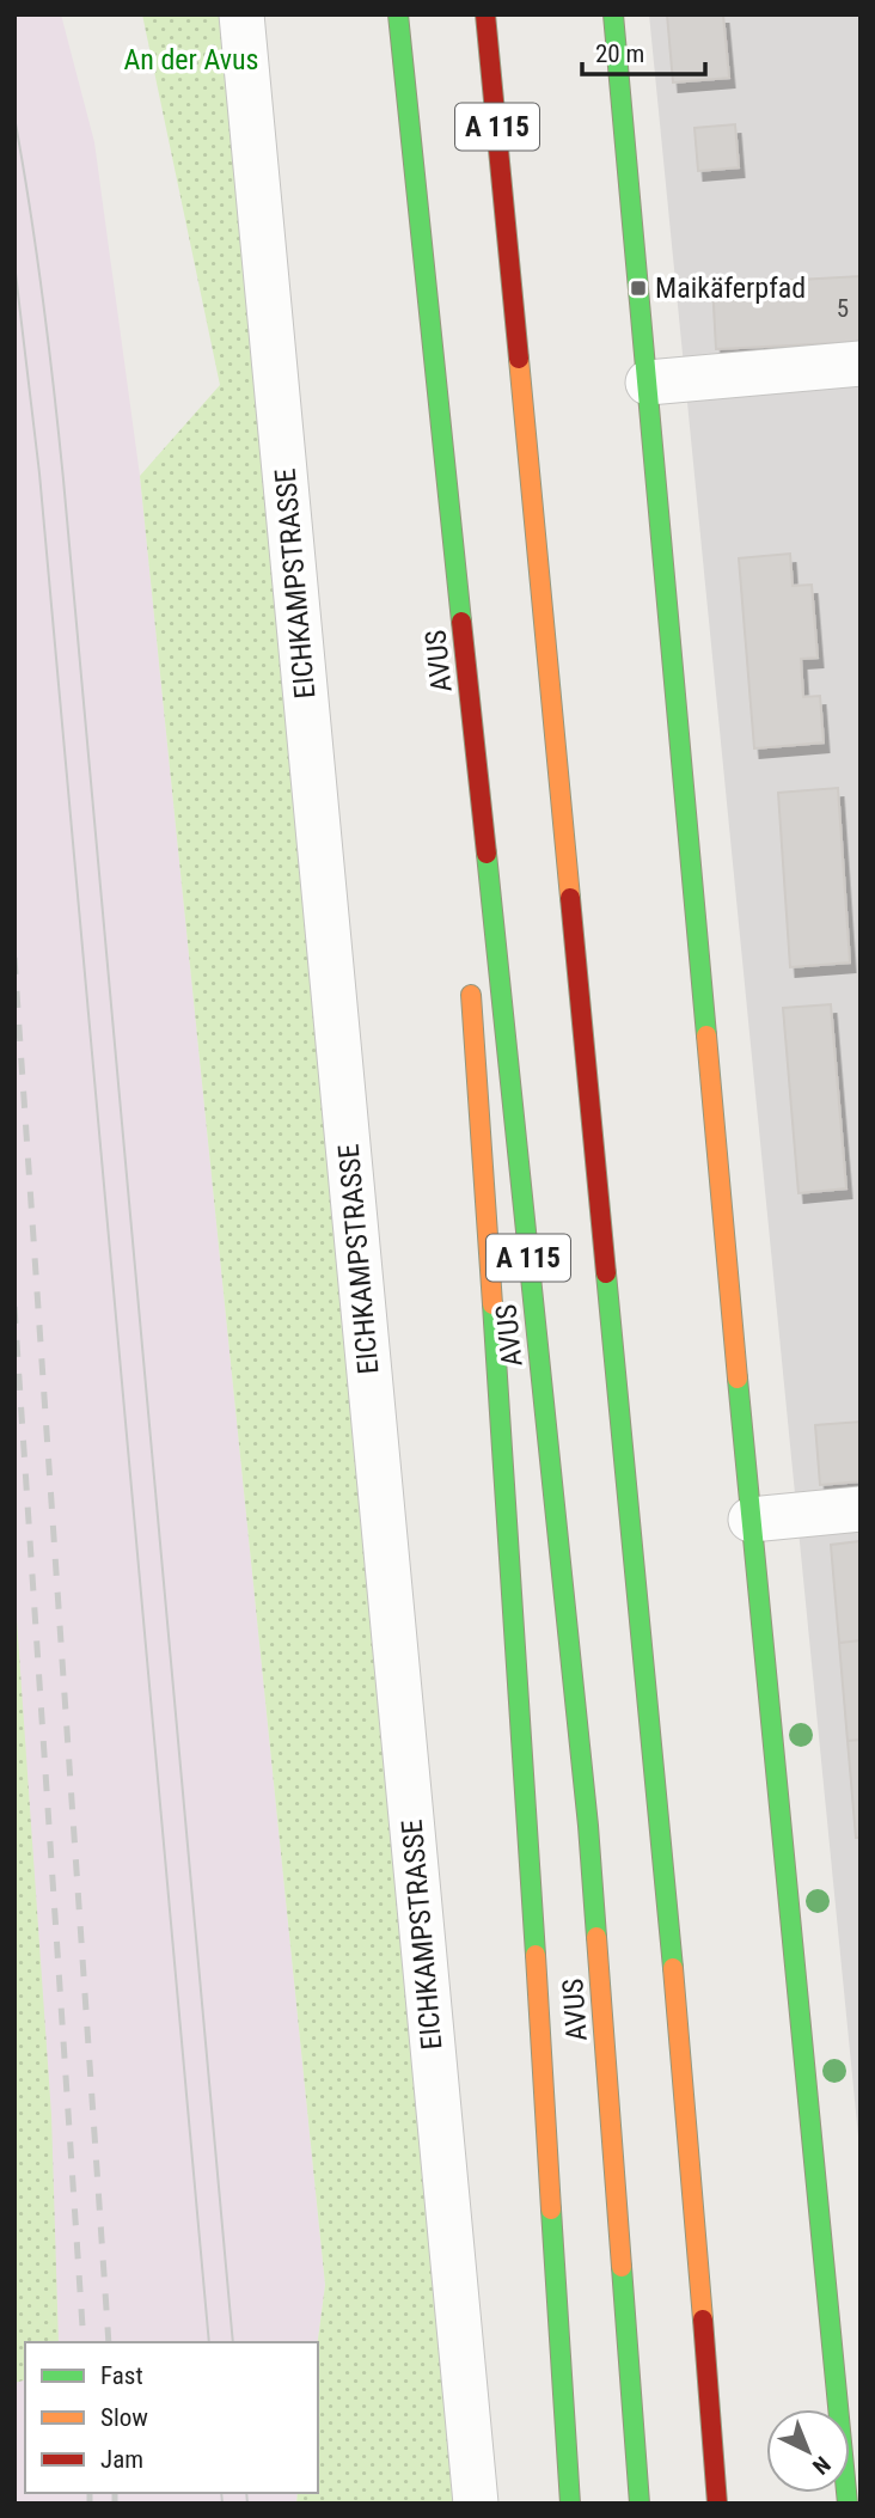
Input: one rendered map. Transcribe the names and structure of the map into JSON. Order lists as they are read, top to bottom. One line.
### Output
{"streets":{"main road":["A 115","AVUS"],"street":["EICHKAMPSTRASSE"]},"parks":["An der Avus"],"places":{"transit":["Maikäferpfad"]},"house_numbers":["5"],"legend":["Fast","Slow","Jam"],"scale_bar":"20 m","north":"bottom right"}
